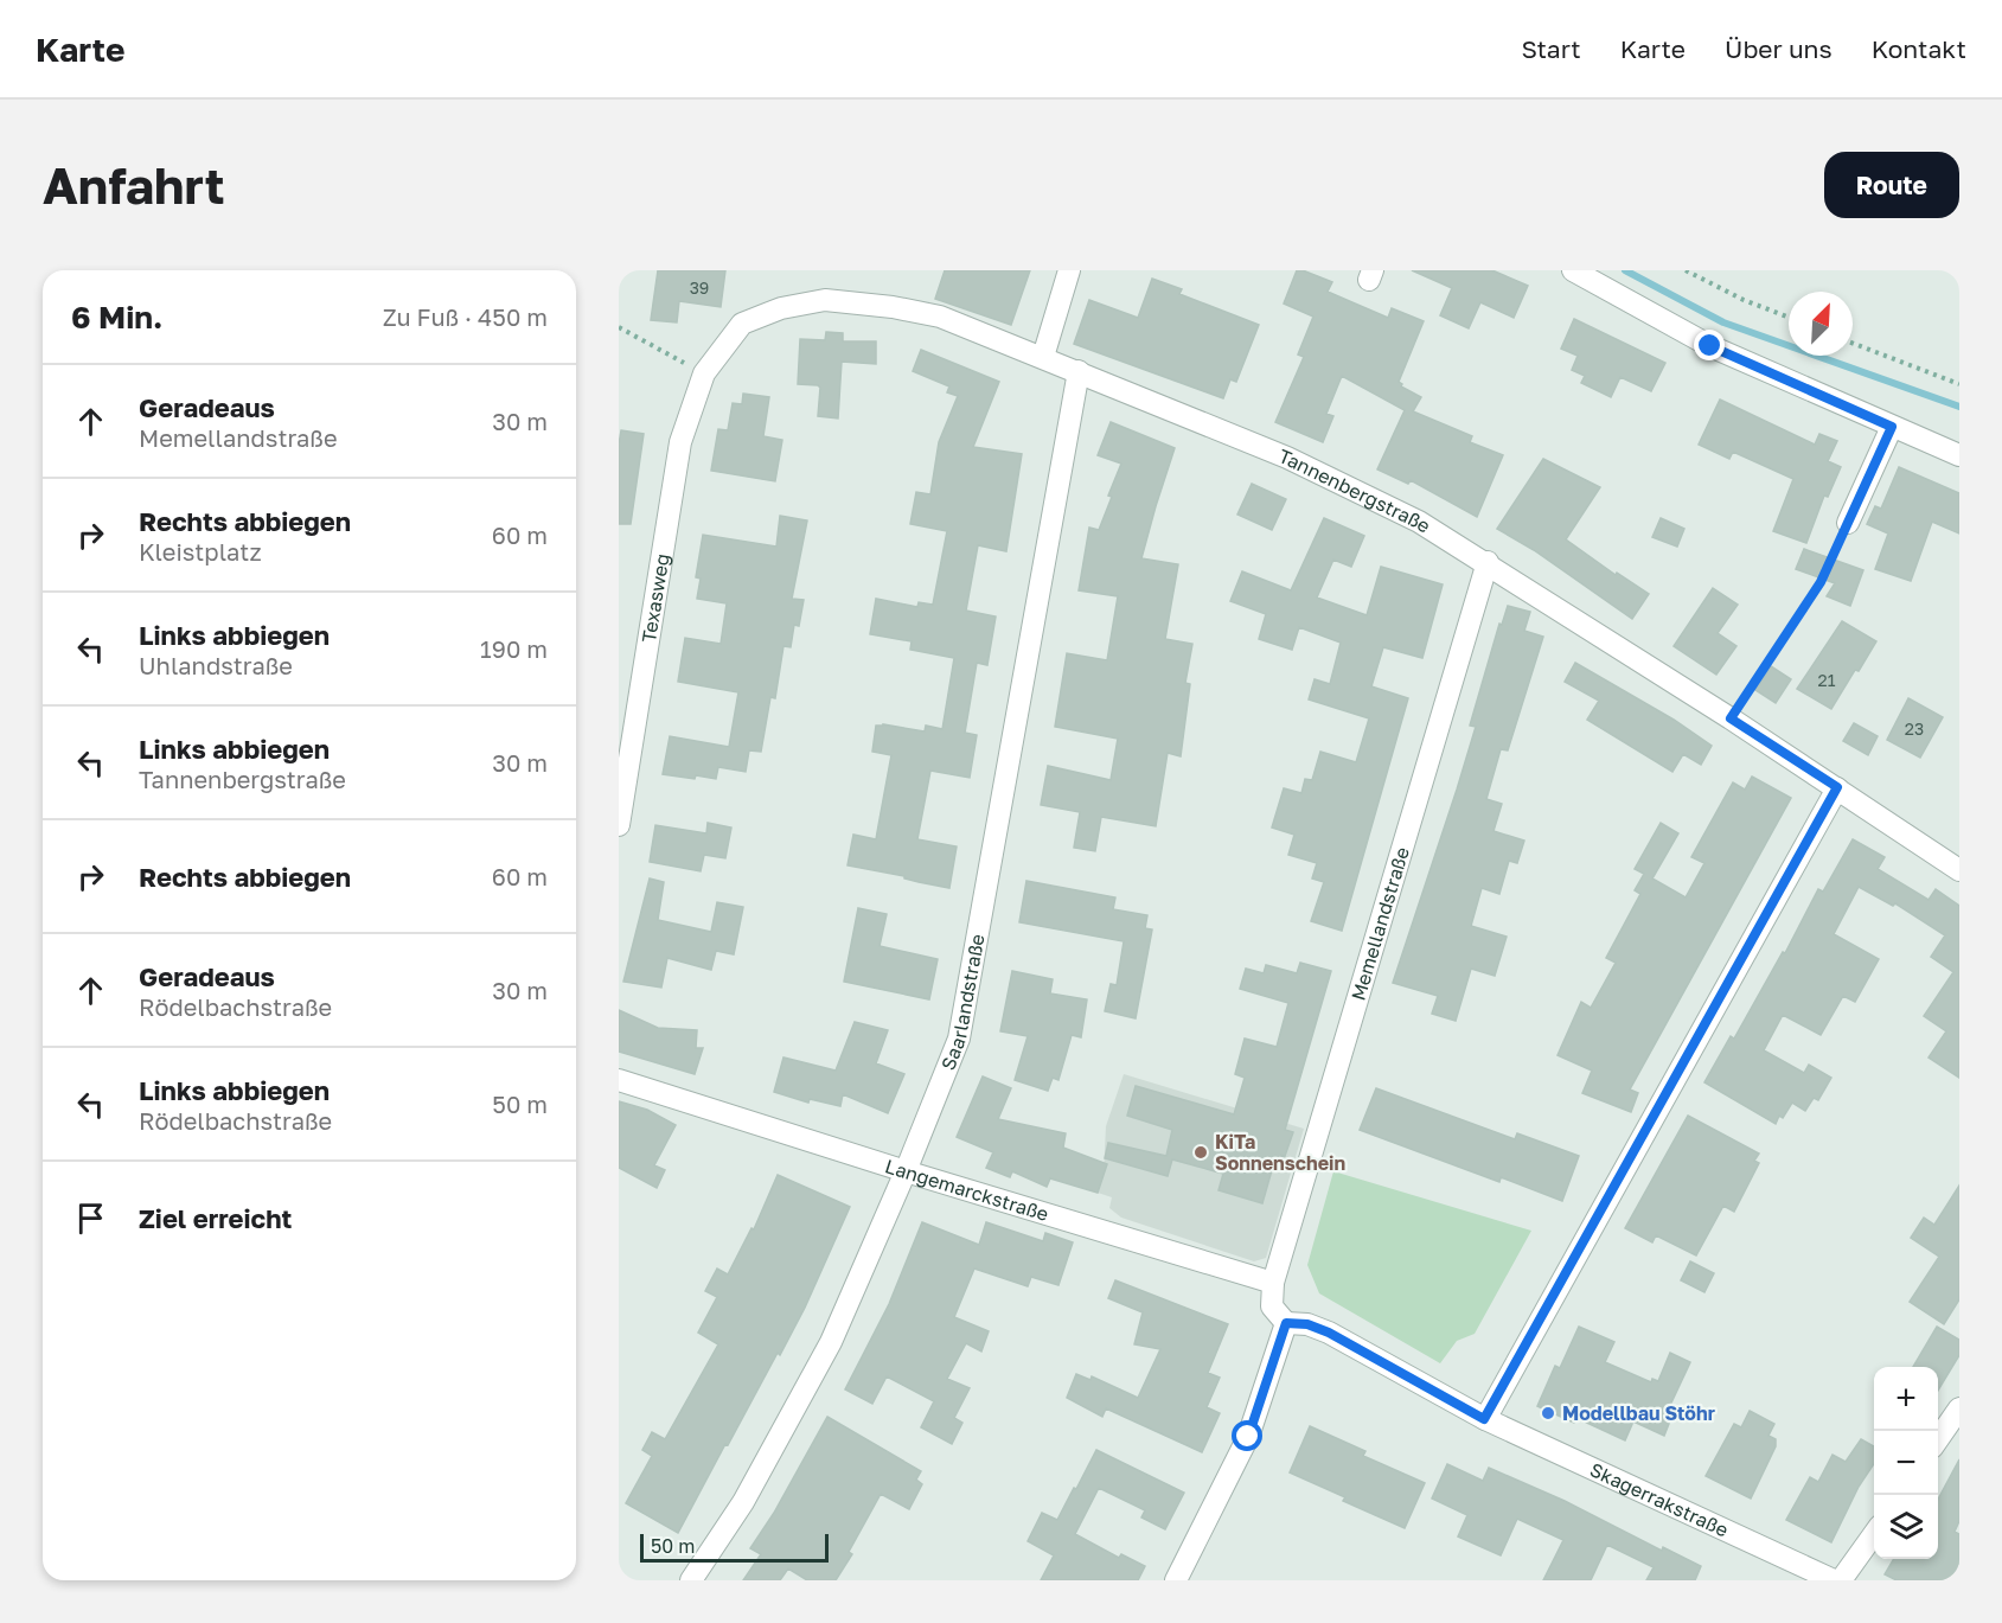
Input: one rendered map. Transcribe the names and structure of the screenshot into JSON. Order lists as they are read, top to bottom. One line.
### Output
{"streets":{"street":["Tannenbergstraße","Texasweg","Memellandstraße","Saarlandstraße","Langemarckstraße","Skagerrakstraße"]},"crossings":[["Tannenbergstraße","Texasweg"],["Tannenbergstraße","Memellandstraße"],["Tannenbergstraße","Saarlandstraße"],["Memellandstraße","Langemarckstraße"],["Saarlandstraße","Langemarckstraße"]],"places":["KiTa Sonnenschein","Modellbau Stöhr"],"house_numbers":["39","21","23"],"scale_bar":"50 m","north":"top right","page":{"header":"Karte","nav":["Start","Karte","Über uns","Kontakt"],"buttons":"Route","title":"Anfahrt","heading":["6 Min.","Zu Fuß · 450 m"],"list":[["Geradeaus","Memellandstraße","30 m"],["Rechts abbiegen","Kleistplatz","60 m"],["Links abbiegen","Uhlandstraße","190 m"],["Links abbiegen","Tannenbergstraße","30 m"],["Rechts abbiegen","60 m"],["Geradeaus","Rödelbachstraße","30 m"],["Links abbiegen","Rödelbachstraße","50 m"],"Ziel erreicht"],"map_buttons":["+","−"],"scale":"50 m"}}
